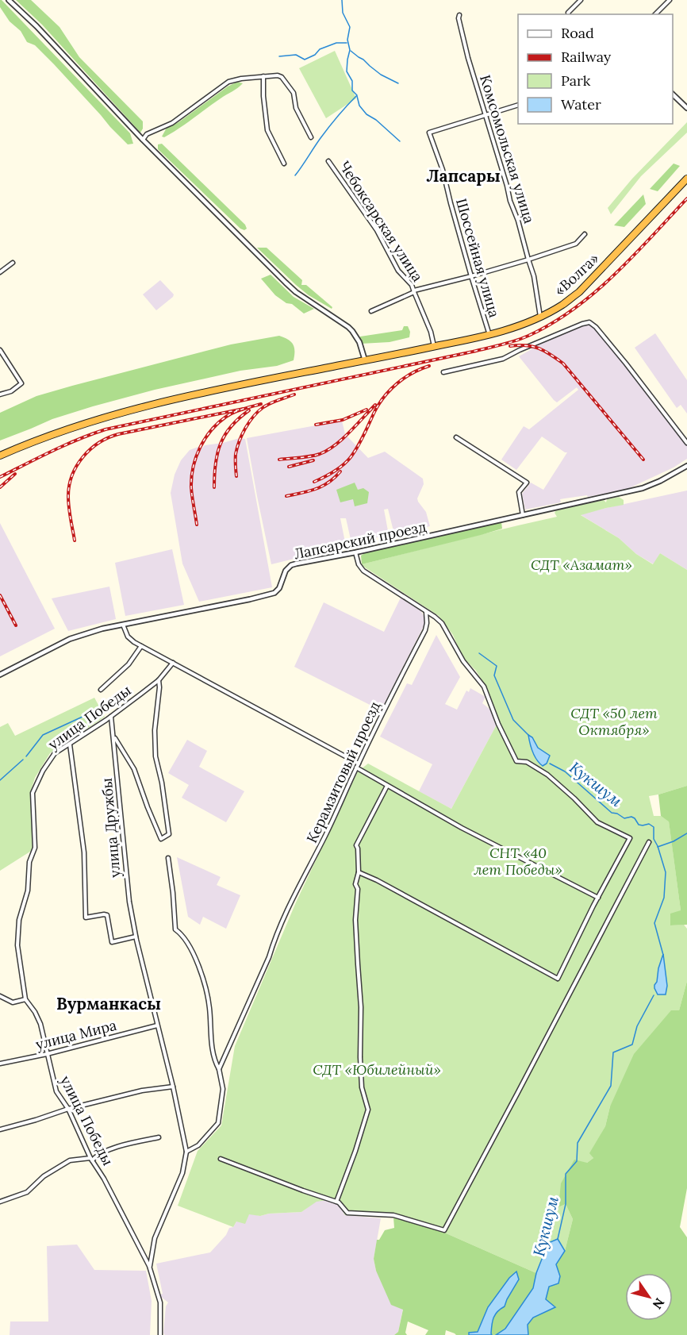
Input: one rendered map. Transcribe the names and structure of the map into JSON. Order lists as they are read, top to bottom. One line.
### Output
{"streets":{"highway":["«Волга»"],"street":["Комсомольская улица","Чебоксарская улица","Шоссейная улица","Лапсарский проезд","улица Победы","Керамзитовый проезд","улица Дружбы","улица Мира"]},"crossings":[["Комсомольская улица","Шоссейная улица"],["Комсомольская улица","«Волга»"],["Чебоксарская улица","«Волга»"],["Шоссейная улица","«Волга»"],["улица Победы","улица Дружбы"],["улица Победы","улица Мира"],["улица Дружбы","улица Мира"]],"districts":["Лапсары","Вурманкасы"],"water":["Кукшум"],"parks":["СДТ «Азамат»","СДТ «50 лет Октября»","СНТ «40 лет Победы»","СДТ «Юбилейный»"],"legend":["Road","Railway","Park","Water"],"north":"bottom right"}
